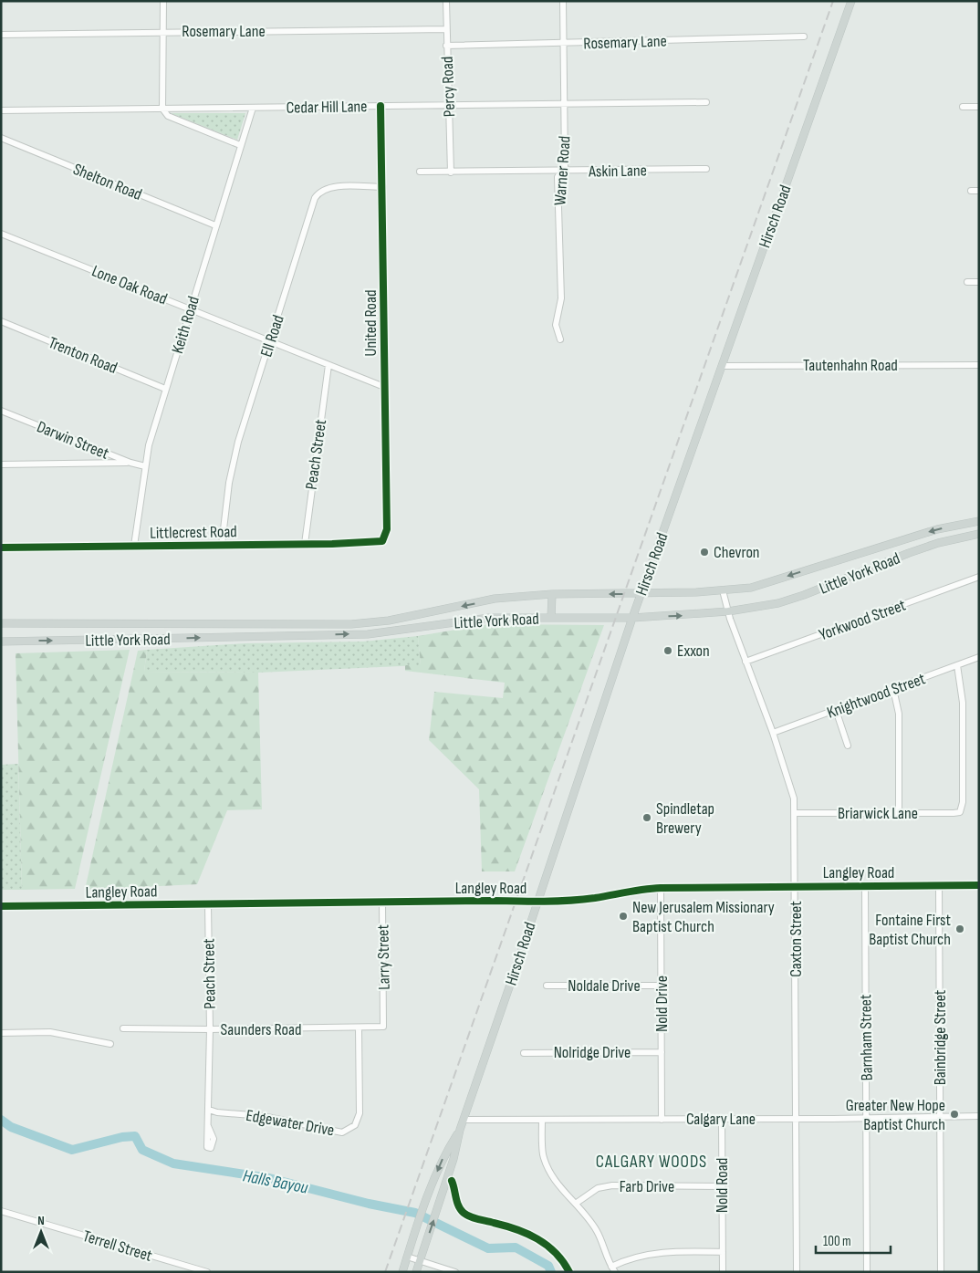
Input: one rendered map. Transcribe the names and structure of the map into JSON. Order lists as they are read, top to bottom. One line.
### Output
{"streets":{"main road":["Hirsch Road","Little York Road"],"street":["Rosemary Lane","Percy Road","Cedar Hill Lane","Warner Road","Askin Lane","Shelton Road","Lone Oak Road","United Road","Keith Road","Ell Road","Trenton Road","Tautenhahn Road","Darwin Street","Peach Street","Littlecrest Road","Yorkwood Street","Knightwood Street","Briarwick Lane","Langley Road","Caxton Street","Larry Street","Noldale Drive","Nold Drive","Saunders Road","Barnham Street","Bainbridge Street","Nolridge Drive","Calgary Lane","Edgewater Drive","Nold Road","Farb Drive","Terrell Street"]},"crossings":[["Rosemary Lane","Percy Road"],["Rosemary Lane","Warner Road"],["Percy Road","Cedar Hill Lane"],["Percy Road","Askin Lane"],["Cedar Hill Lane","Warner Road"],["Cedar Hill Lane","United Road"],["Cedar Hill Lane","Keith Road"],["Warner Road","Askin Lane"],["Shelton Road","Keith Road"],["Hirsch Road","Tautenhahn Road"],["Hirsch Road","Little York Road"],["Hirsch Road","Langley Road"],["Hirsch Road","Calgary Lane"],["Lone Oak Road","United Road"],["Lone Oak Road","Keith Road"],["Lone Oak Road","Ell Road"],["Lone Oak Road","Peach Street"],["United Road","Ell Road"],["United Road","Littlecrest Road"],["Keith Road","Trenton Road"],["Keith Road","Darwin Street"],["Keith Road","Littlecrest Road"],["Ell Road","Littlecrest Road"],["Peach Street","Littlecrest Road"],["Peach Street","Langley Road"],["Peach Street","Saunders Road"],["Peach Street","Edgewater Drive"],["Little York Road","Caxton Street"],["Yorkwood Street","Caxton Street"],["Knightwood Street","Briarwick Lane"],["Knightwood Street","Caxton Street"],["Briarwick Lane","Caxton Street"],["Langley Road","Caxton Street"],["Langley Road","Larry Street"],["Langley Road","Nold Drive"],["Langley Road","Barnham Street"],["Langley Road","Bainbridge Street"],["Caxton Street","Calgary Lane"],["Larry Street","Saunders Road"],["Noldale Drive","Nold Drive"],["Nold Drive","Nolridge Drive"],["Nold Drive","Calgary Lane"],["Saunders Road","Edgewater Drive"],["Barnham Street","Calgary Lane"],["Bainbridge Street","Calgary Lane"],["Calgary Lane","Nold Road"],["Nold Road","Farb Drive"]],"districts":["CALGARY WOODS"],"water":["Halls Bayou"],"places":["Chevron","Exxon","Spindletap Brewery","New Jerusalem Missionary Baptist Church","Fontaine First Baptist Church","Greater New Hope Baptist Church"],"scale_bar":"100 m","north":"top"}
